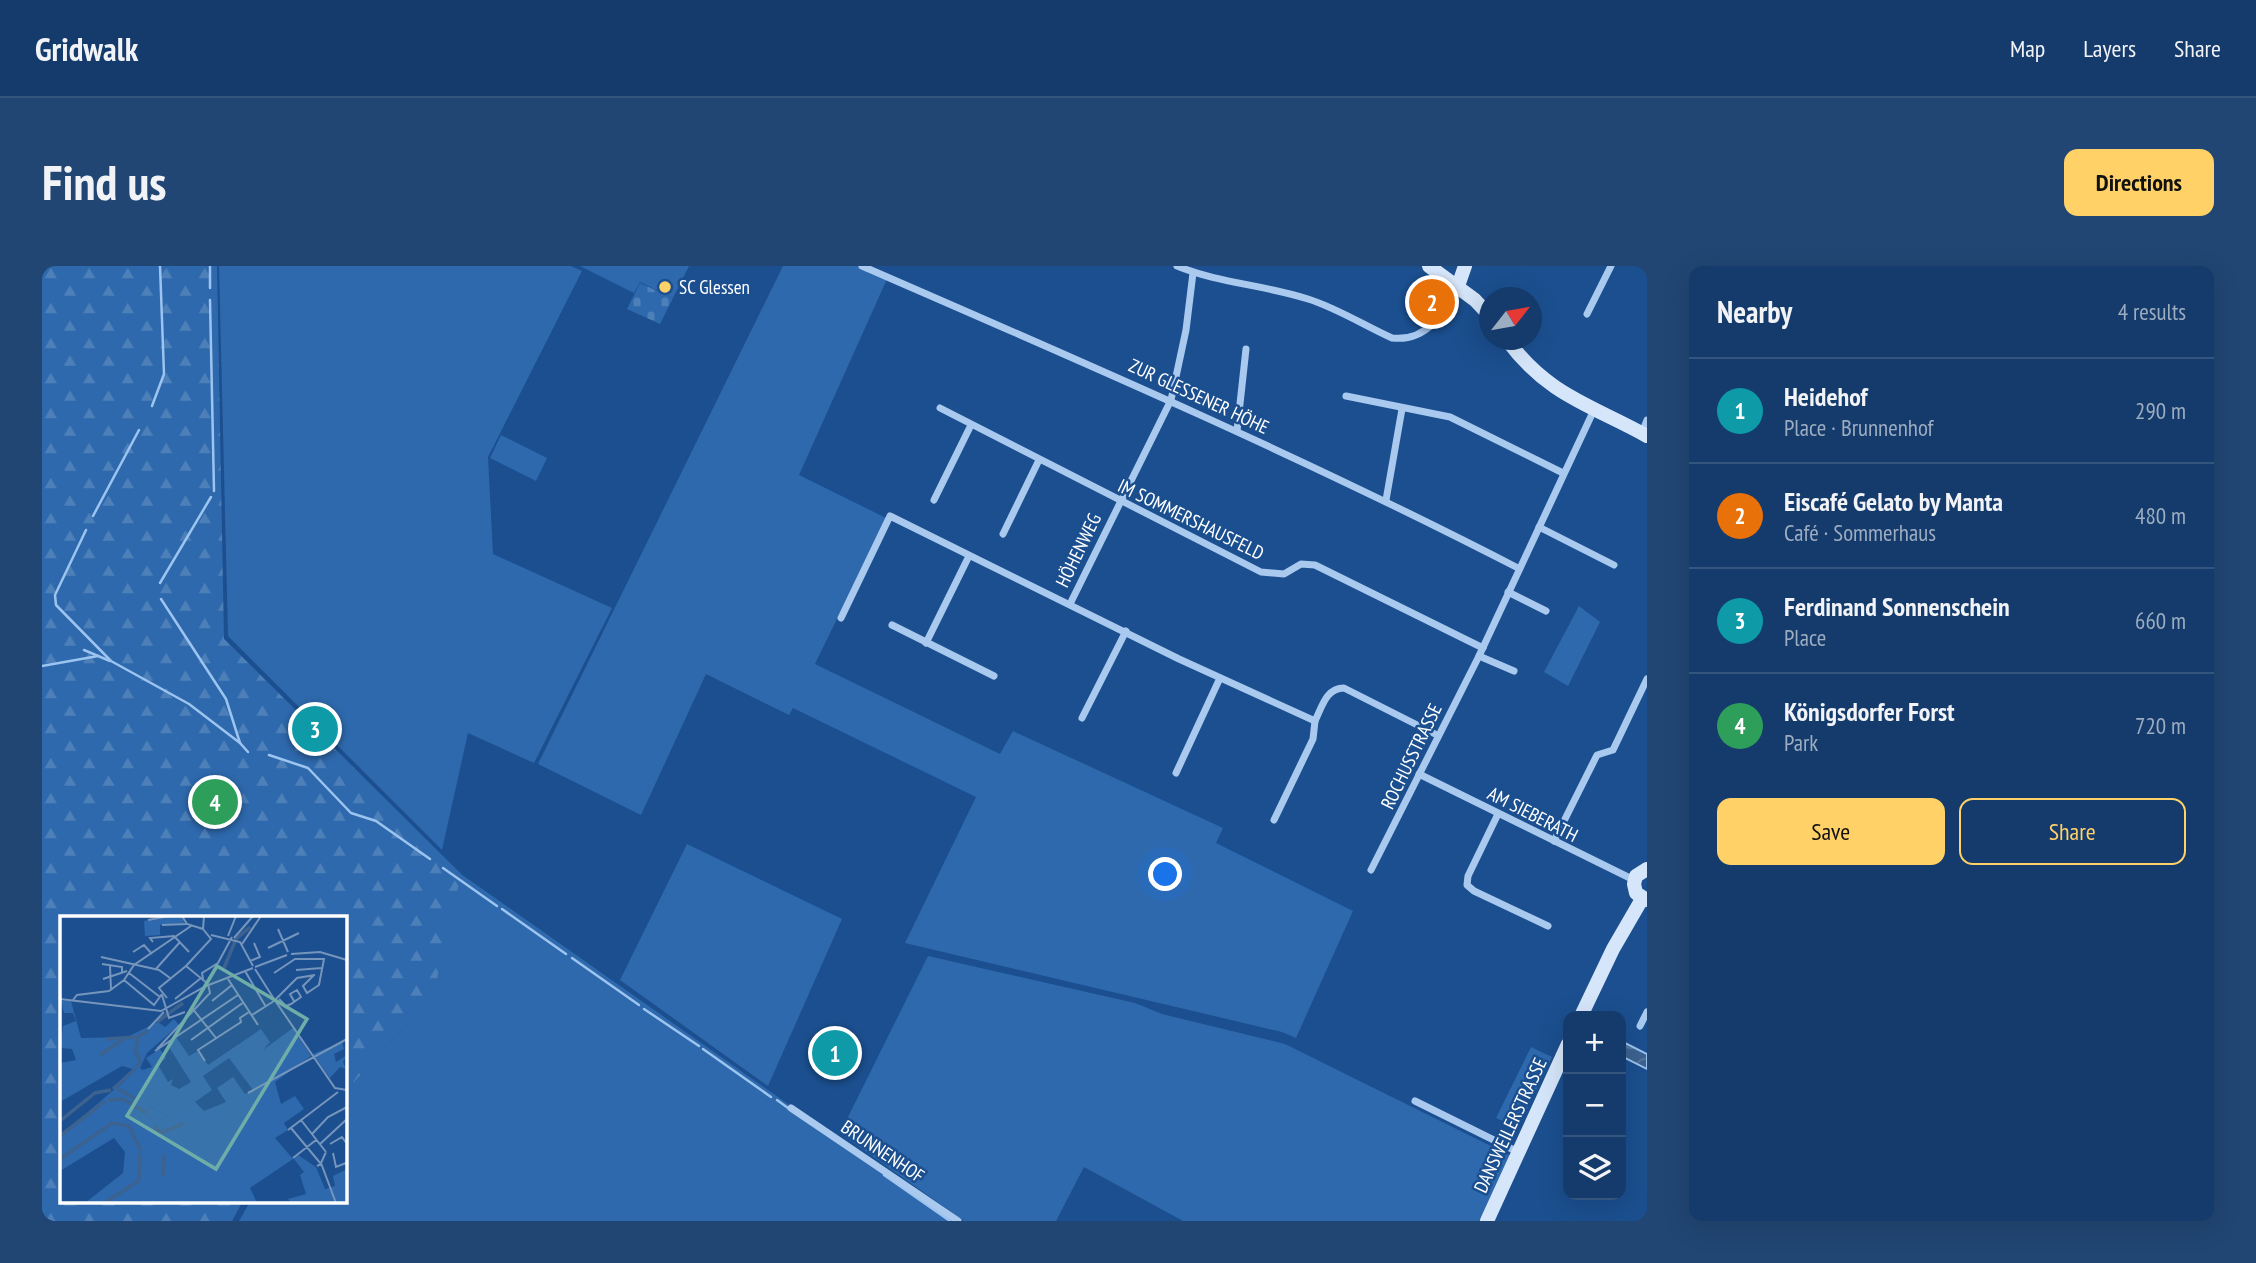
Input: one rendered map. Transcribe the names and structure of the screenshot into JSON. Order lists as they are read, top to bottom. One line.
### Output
{"streets":{"main road":["DANSWEILERSTRASSE"],"street":["ZUR GLESSENER HÖHE","IM SOMMERSHAUSFELD","HÖHENWEG","ROCHUSSTRASSE","AM SIEBERATH","BRUNNENHOF"]},"crossings":[["ZUR GLESSENER HÖHE","HÖHENWEG"],["ZUR GLESSENER HÖHE","ROCHUSSTRASSE"],["IM SOMMERSHAUSFELD","HÖHENWEG"],["IM SOMMERSHAUSFELD","ROCHUSSTRASSE"],["ROCHUSSTRASSE","AM SIEBERATH"]],"places":["SC Glessen"],"north":"top right","page":{"header":"Gridwalk","nav":["Map","Layers","Share"],"buttons":["Directions",["Save","Share"]],"title":"Find us","heading":["Nearby","4 results"],"pins":["2","3","4","1"],"list":[{"mark":"1","name":"Heidehof","note":"Place · Brunnenhof","value":"290 m"},{"mark":"2","name":"Eiscafé Gelato by Manta","note":"Café · Sommerhaus","value":"480 m"},{"mark":"3","name":"Ferdinand Sonnenschein","note":"Place","value":"660 m"},{"mark":"4","name":"Königsdorfer Forst","note":"Park","value":"720 m"}],"map_buttons":["+","−"]}}
